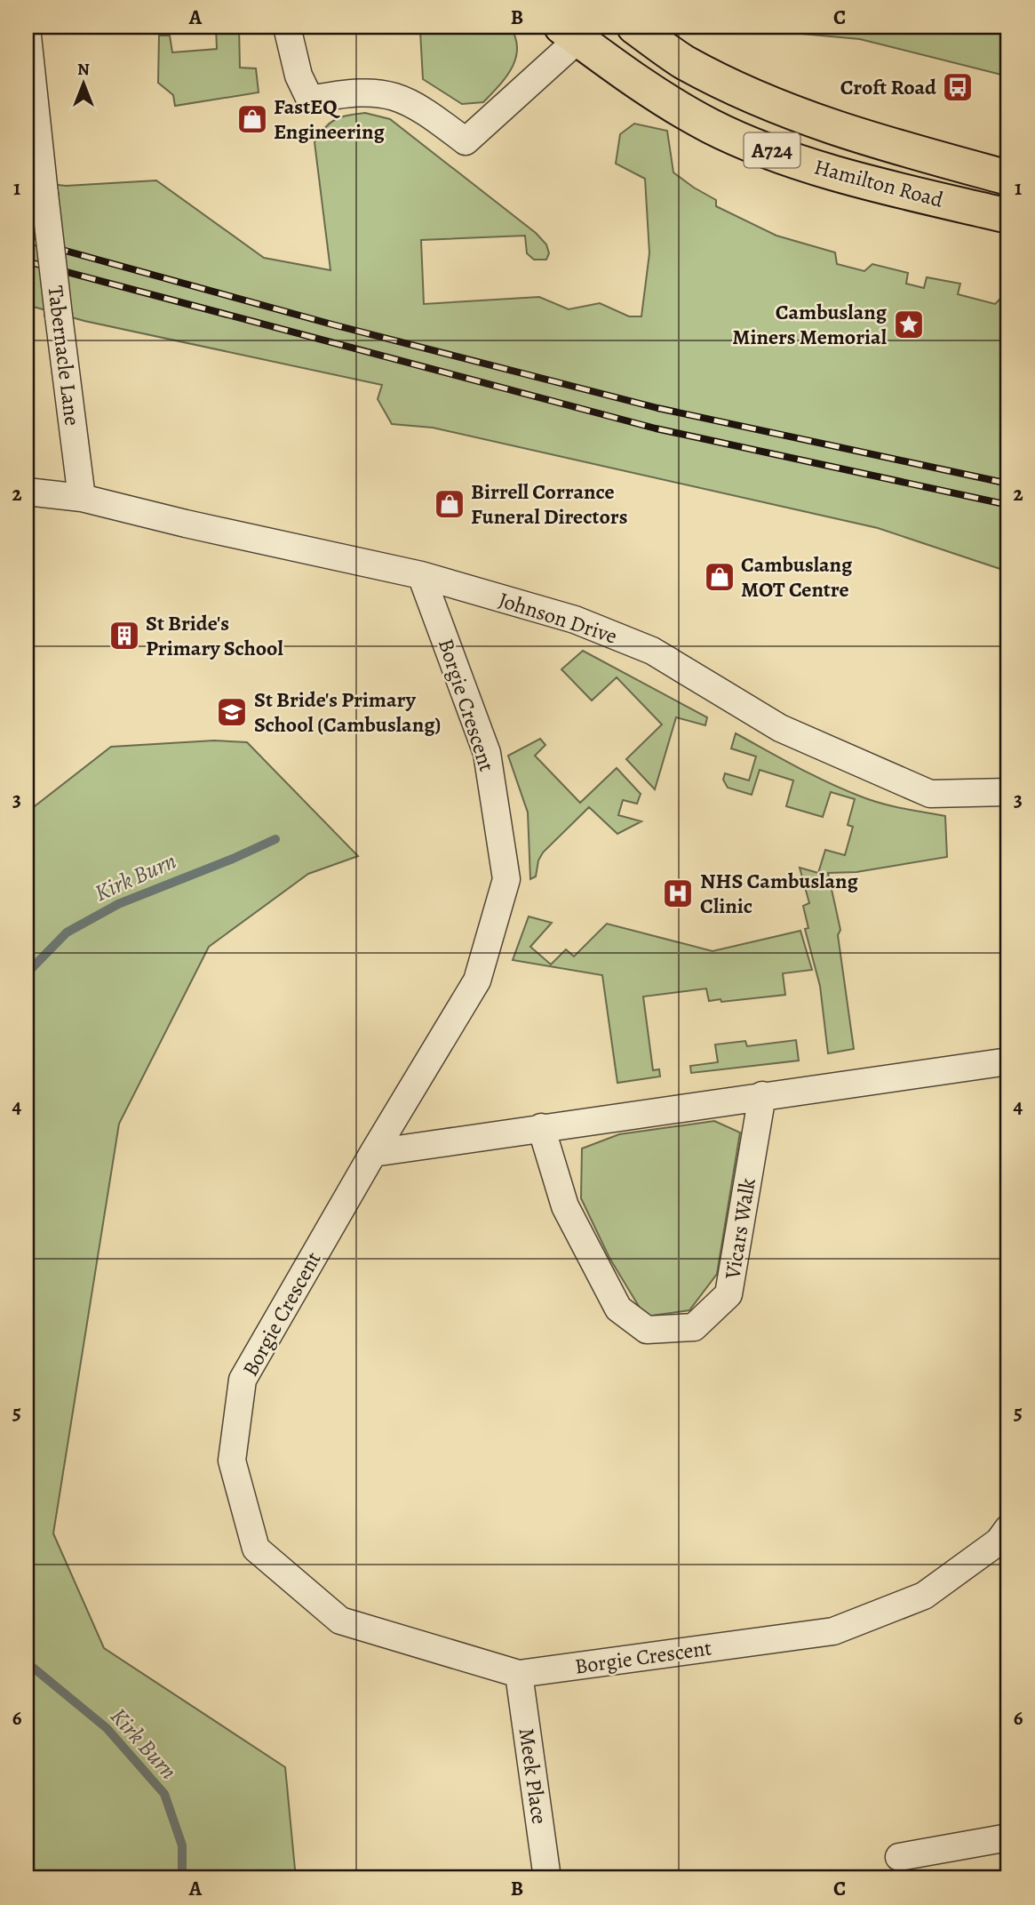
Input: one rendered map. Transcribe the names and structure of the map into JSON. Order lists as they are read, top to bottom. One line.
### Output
{"streets":{"main road":["A724","Hamilton Road"],"street":["Tabernacle Lane","Johnson Drive","Borgie Crescent","Vicars Walk","Meek Place"]},"crossings":[["Tabernacle Lane","Johnson Drive"],["Johnson Drive","Borgie Crescent"],["Borgie Crescent","Meek Place"]],"water":["Kirk Burn"],"places":{"bus stop":["Croft Road"],"shop":["FastEQ Engineering","Birrell Corrance Funeral Directors","Cambuslang MOT Centre"],"place":["Cambuslang Miners Memorial"],"building":["St Bride's Primary School"],"school or university":["St Bride's Primary School (Cambuslang)"],"hospital":["NHS Cambuslang Clinic"]},"north":"top","grid":{"columns":["A","B","C"],"rows":["1","2","3","4","5","6"]}}
